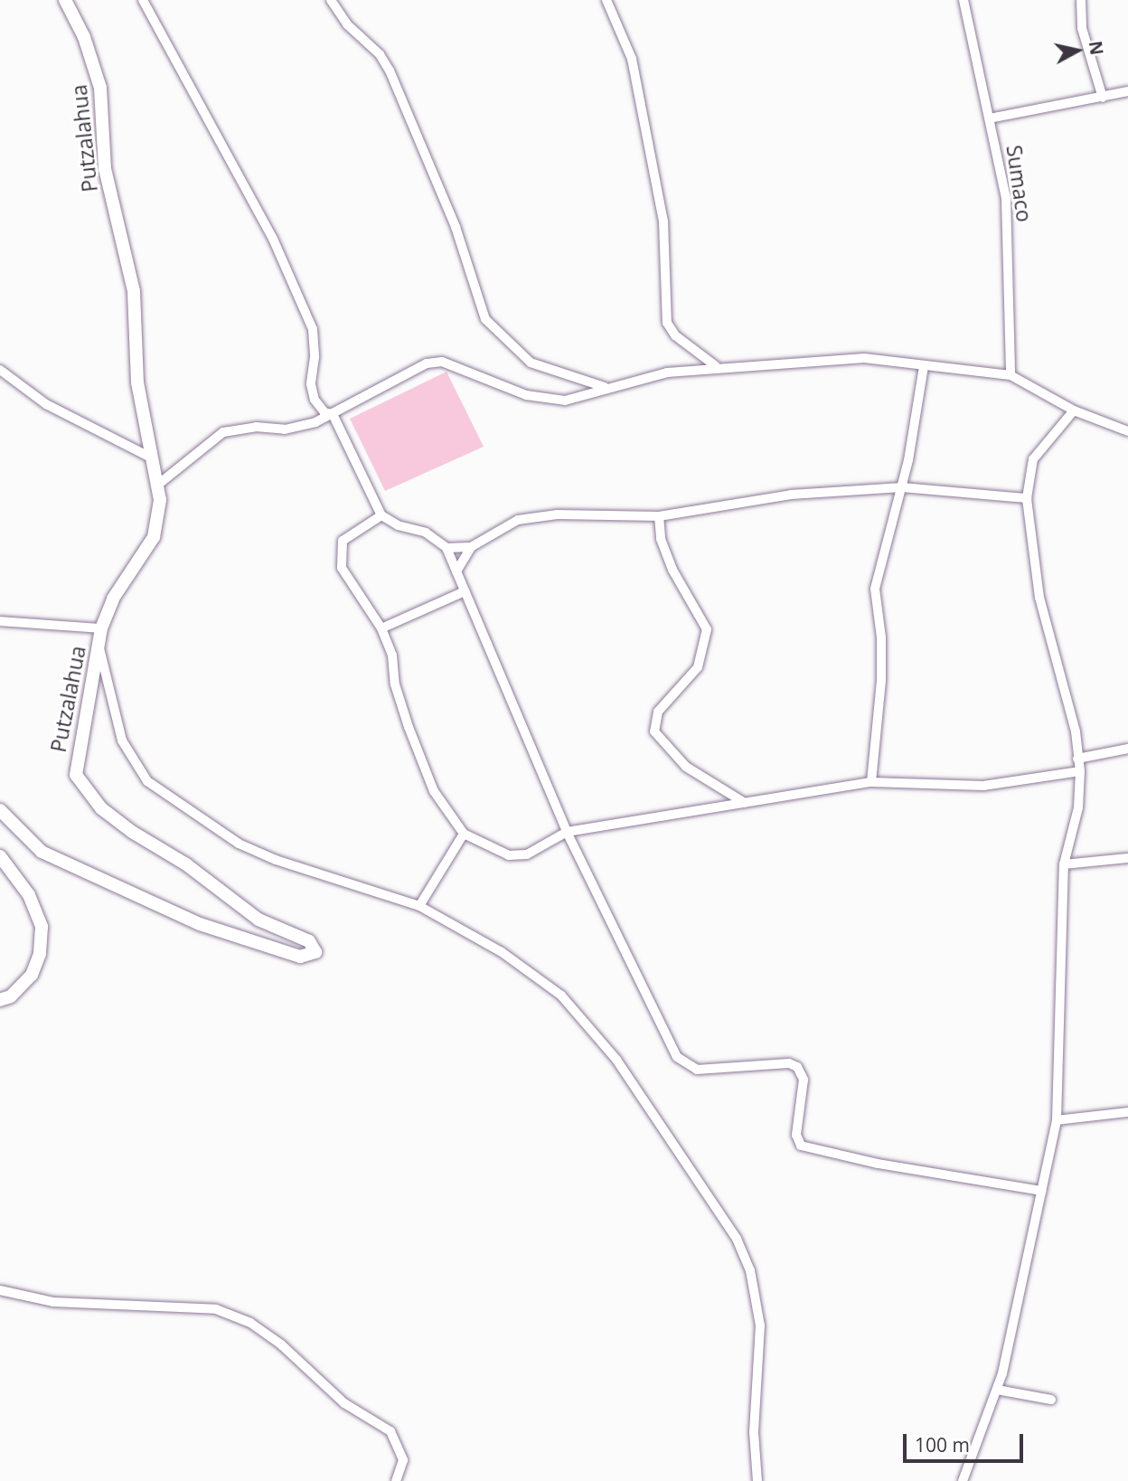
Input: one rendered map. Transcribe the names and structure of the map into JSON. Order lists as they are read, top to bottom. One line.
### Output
{"streets":{"street":["Putzalahua","Sumaco"]},"scale_bar":"100 m","north":"right"}
